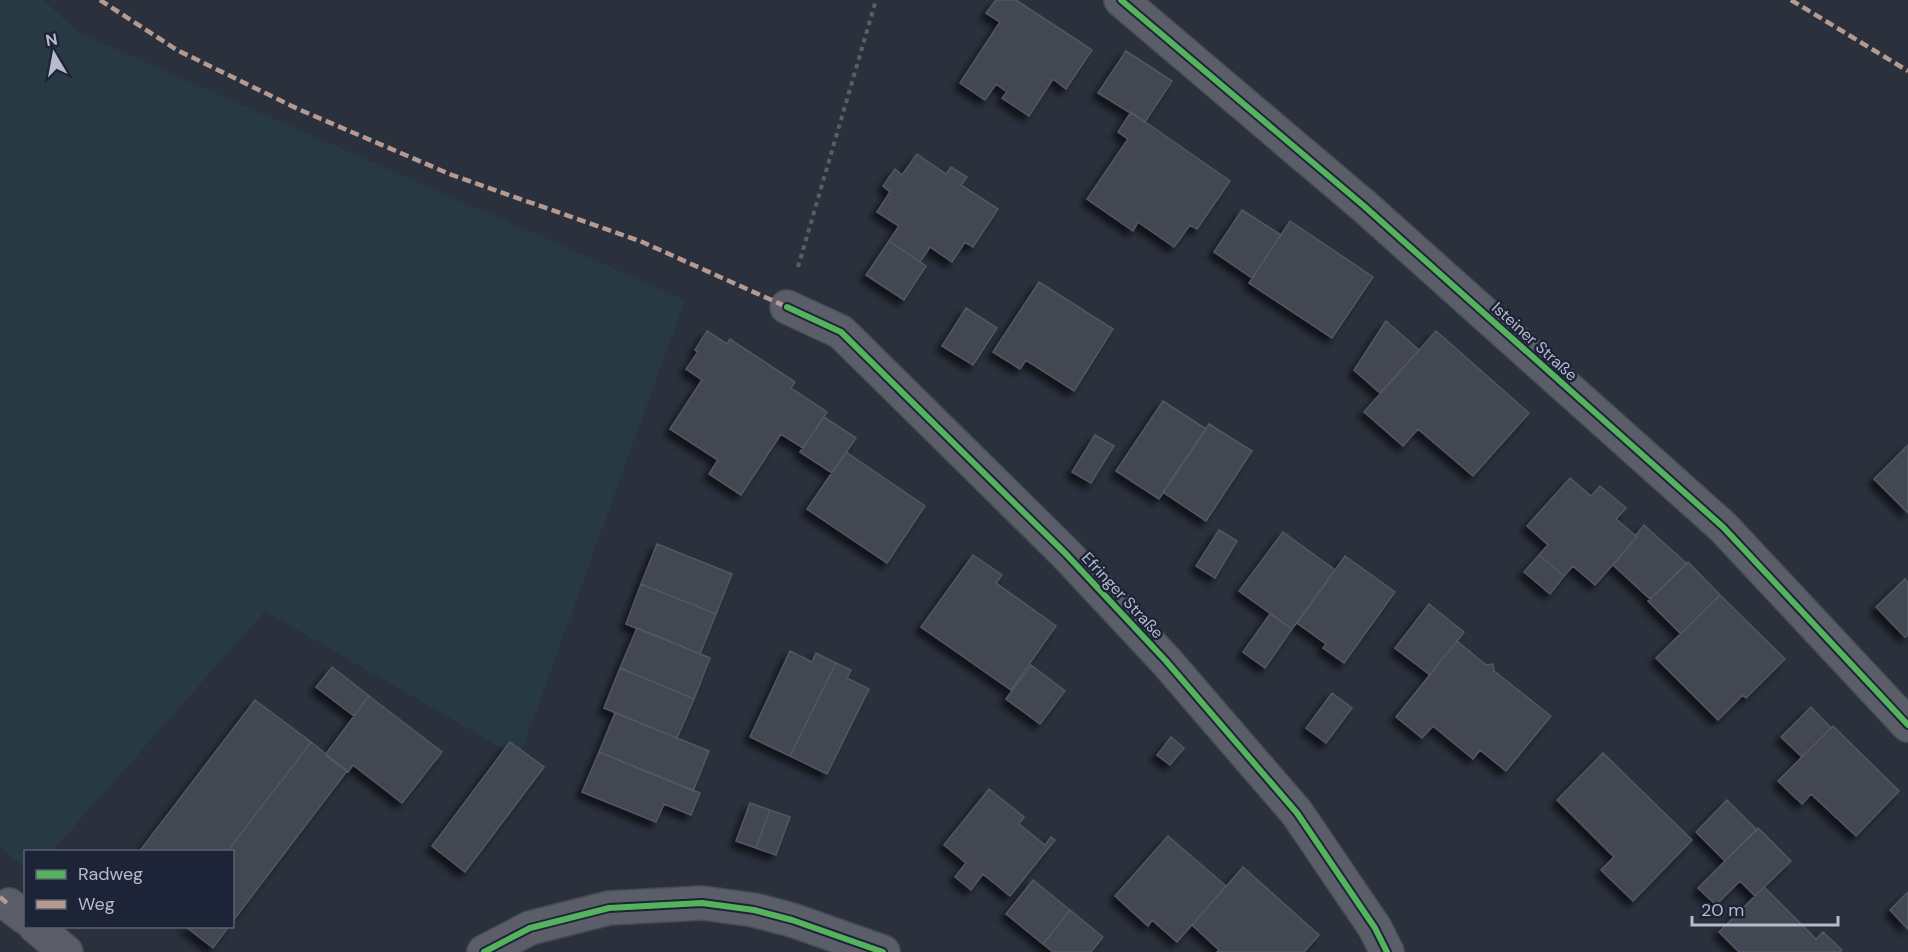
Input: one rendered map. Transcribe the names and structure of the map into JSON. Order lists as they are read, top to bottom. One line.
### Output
{"streets":{"street":["Isteiner Straße","Efringer Straße"]},"legend":["Radweg","Weg"],"scale_bar":"20 m","north":"top"}
